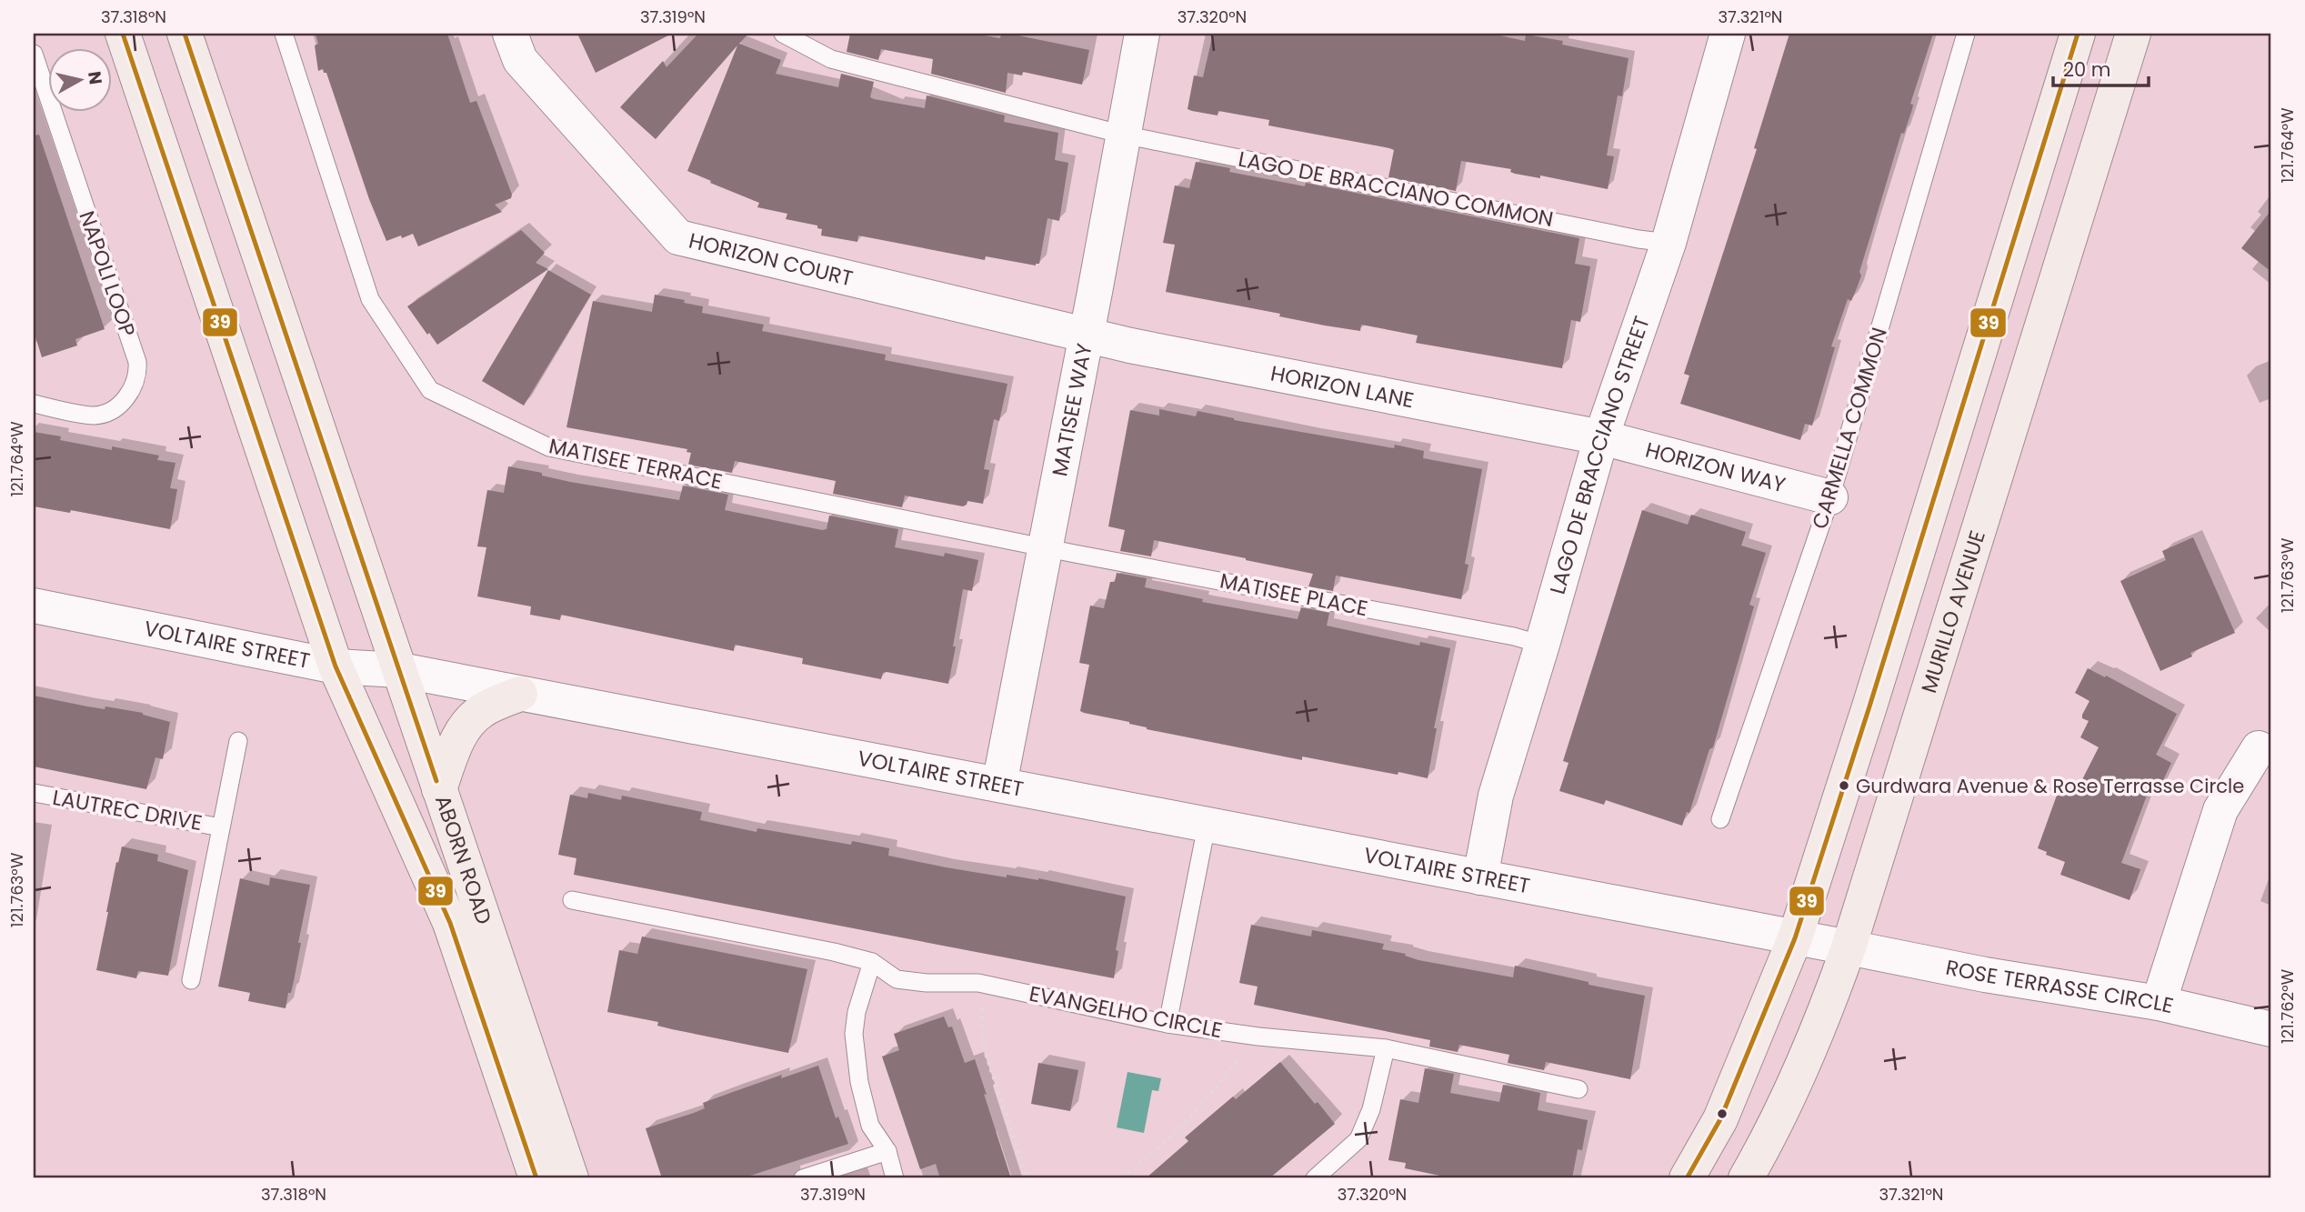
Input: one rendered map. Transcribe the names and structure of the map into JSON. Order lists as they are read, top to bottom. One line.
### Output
{"streets":{"main road":["MURILLO AVENUE","ABORN ROAD"],"street":["HORIZON COURT","HORIZON LANE","MATISEE WAY","LAGO DE BRACCIANO STREET","HORIZON WAY","VOLTAIRE STREET","ROSE TERRASSE CIRCLE"],"lane":["LAGO DE BRACCIANO COMMON","NAPOLI LOOP","CARMELLA COMMON","MATISEE TERRACE","MATISEE PLACE","LAUTREC DRIVE","EVANGELHO CIRCLE"]},"crossings":[["LAGO DE BRACCIANO COMMON","MATISEE WAY"],["LAGO DE BRACCIANO COMMON","LAGO DE BRACCIANO STREET"],["HORIZON COURT","HORIZON LANE"],["HORIZON COURT","MATISEE WAY"],["HORIZON LANE","MATISEE WAY"],["HORIZON LANE","LAGO DE BRACCIANO STREET"],["HORIZON LANE","HORIZON WAY"],["MATISEE WAY","MATISEE TERRACE"],["MATISEE WAY","MATISEE PLACE"],["MATISEE WAY","VOLTAIRE STREET"],["CARMELLA COMMON","HORIZON WAY"],["LAGO DE BRACCIANO STREET","HORIZON WAY"],["LAGO DE BRACCIANO STREET","MATISEE PLACE"],["LAGO DE BRACCIANO STREET","VOLTAIRE STREET"],["MATISEE TERRACE","MATISEE PLACE"],["MURILLO AVENUE","VOLTAIRE STREET"],["MURILLO AVENUE","ROSE TERRASSE CIRCLE"],["VOLTAIRE STREET","ABORN ROAD"],["VOLTAIRE STREET","ROSE TERRASSE CIRCLE"]],"places":["Gurdwara Avenue & Rose Terrasse Circle"],"lines":["transit line 39"],"scale_bar":"20 m","north":"right","coordinates":["37.318°N","37.319°N","37.320°N","37.321°N","121.764°W","121.763°W","121.762°W"]}
